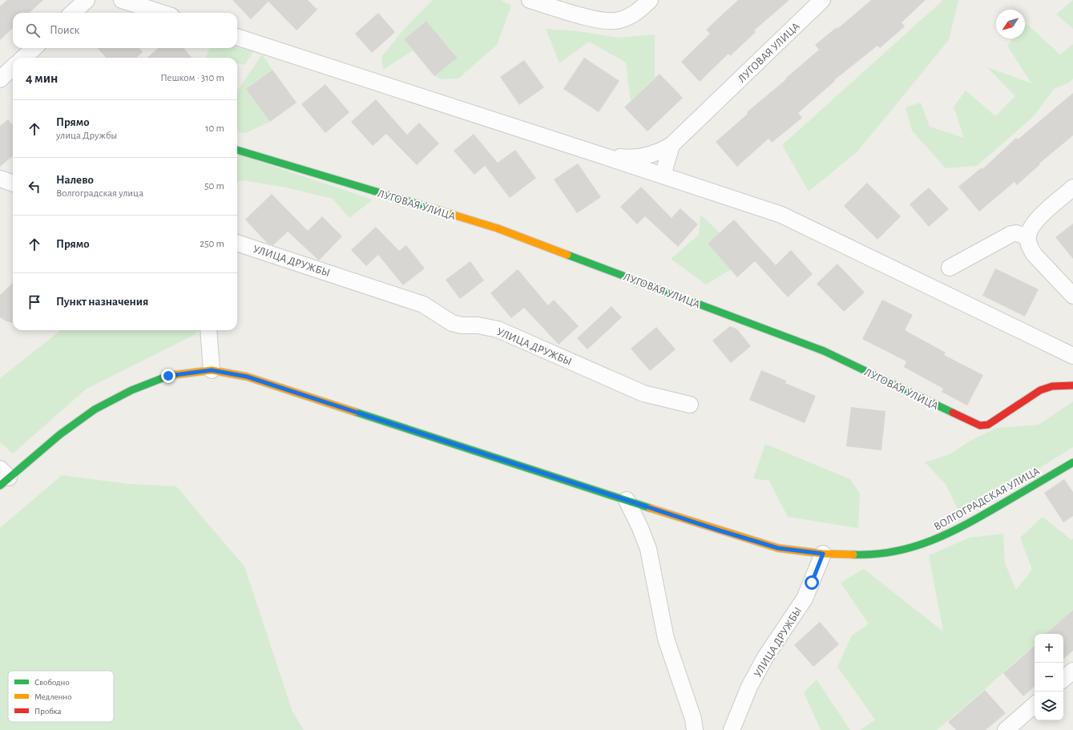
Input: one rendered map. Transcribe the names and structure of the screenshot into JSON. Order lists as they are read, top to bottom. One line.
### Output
{"streets":{"street":["ЛУГОВАЯ УЛИЦА","УЛИЦА ДРУЖБЫ","ВОЛГОГРАДСКАЯ УЛИЦА"]},"crossings":[["УЛИЦА ДРУЖБЫ","ВОЛГОГРАДСКАЯ УЛИЦА"]],"legend":["Свободно","Медленно","Пробка"],"north":"bottom left","page":{"search":"Поиск","heading":["4 мин","Пешком · 310 m"],"list":[["Прямо","улица Дружбы","10 m"],["Налево","Волгоградская улица","50 m"],["Прямо","250 m"],"Пункт назначения"],"map_buttons":["+","−"]}}
